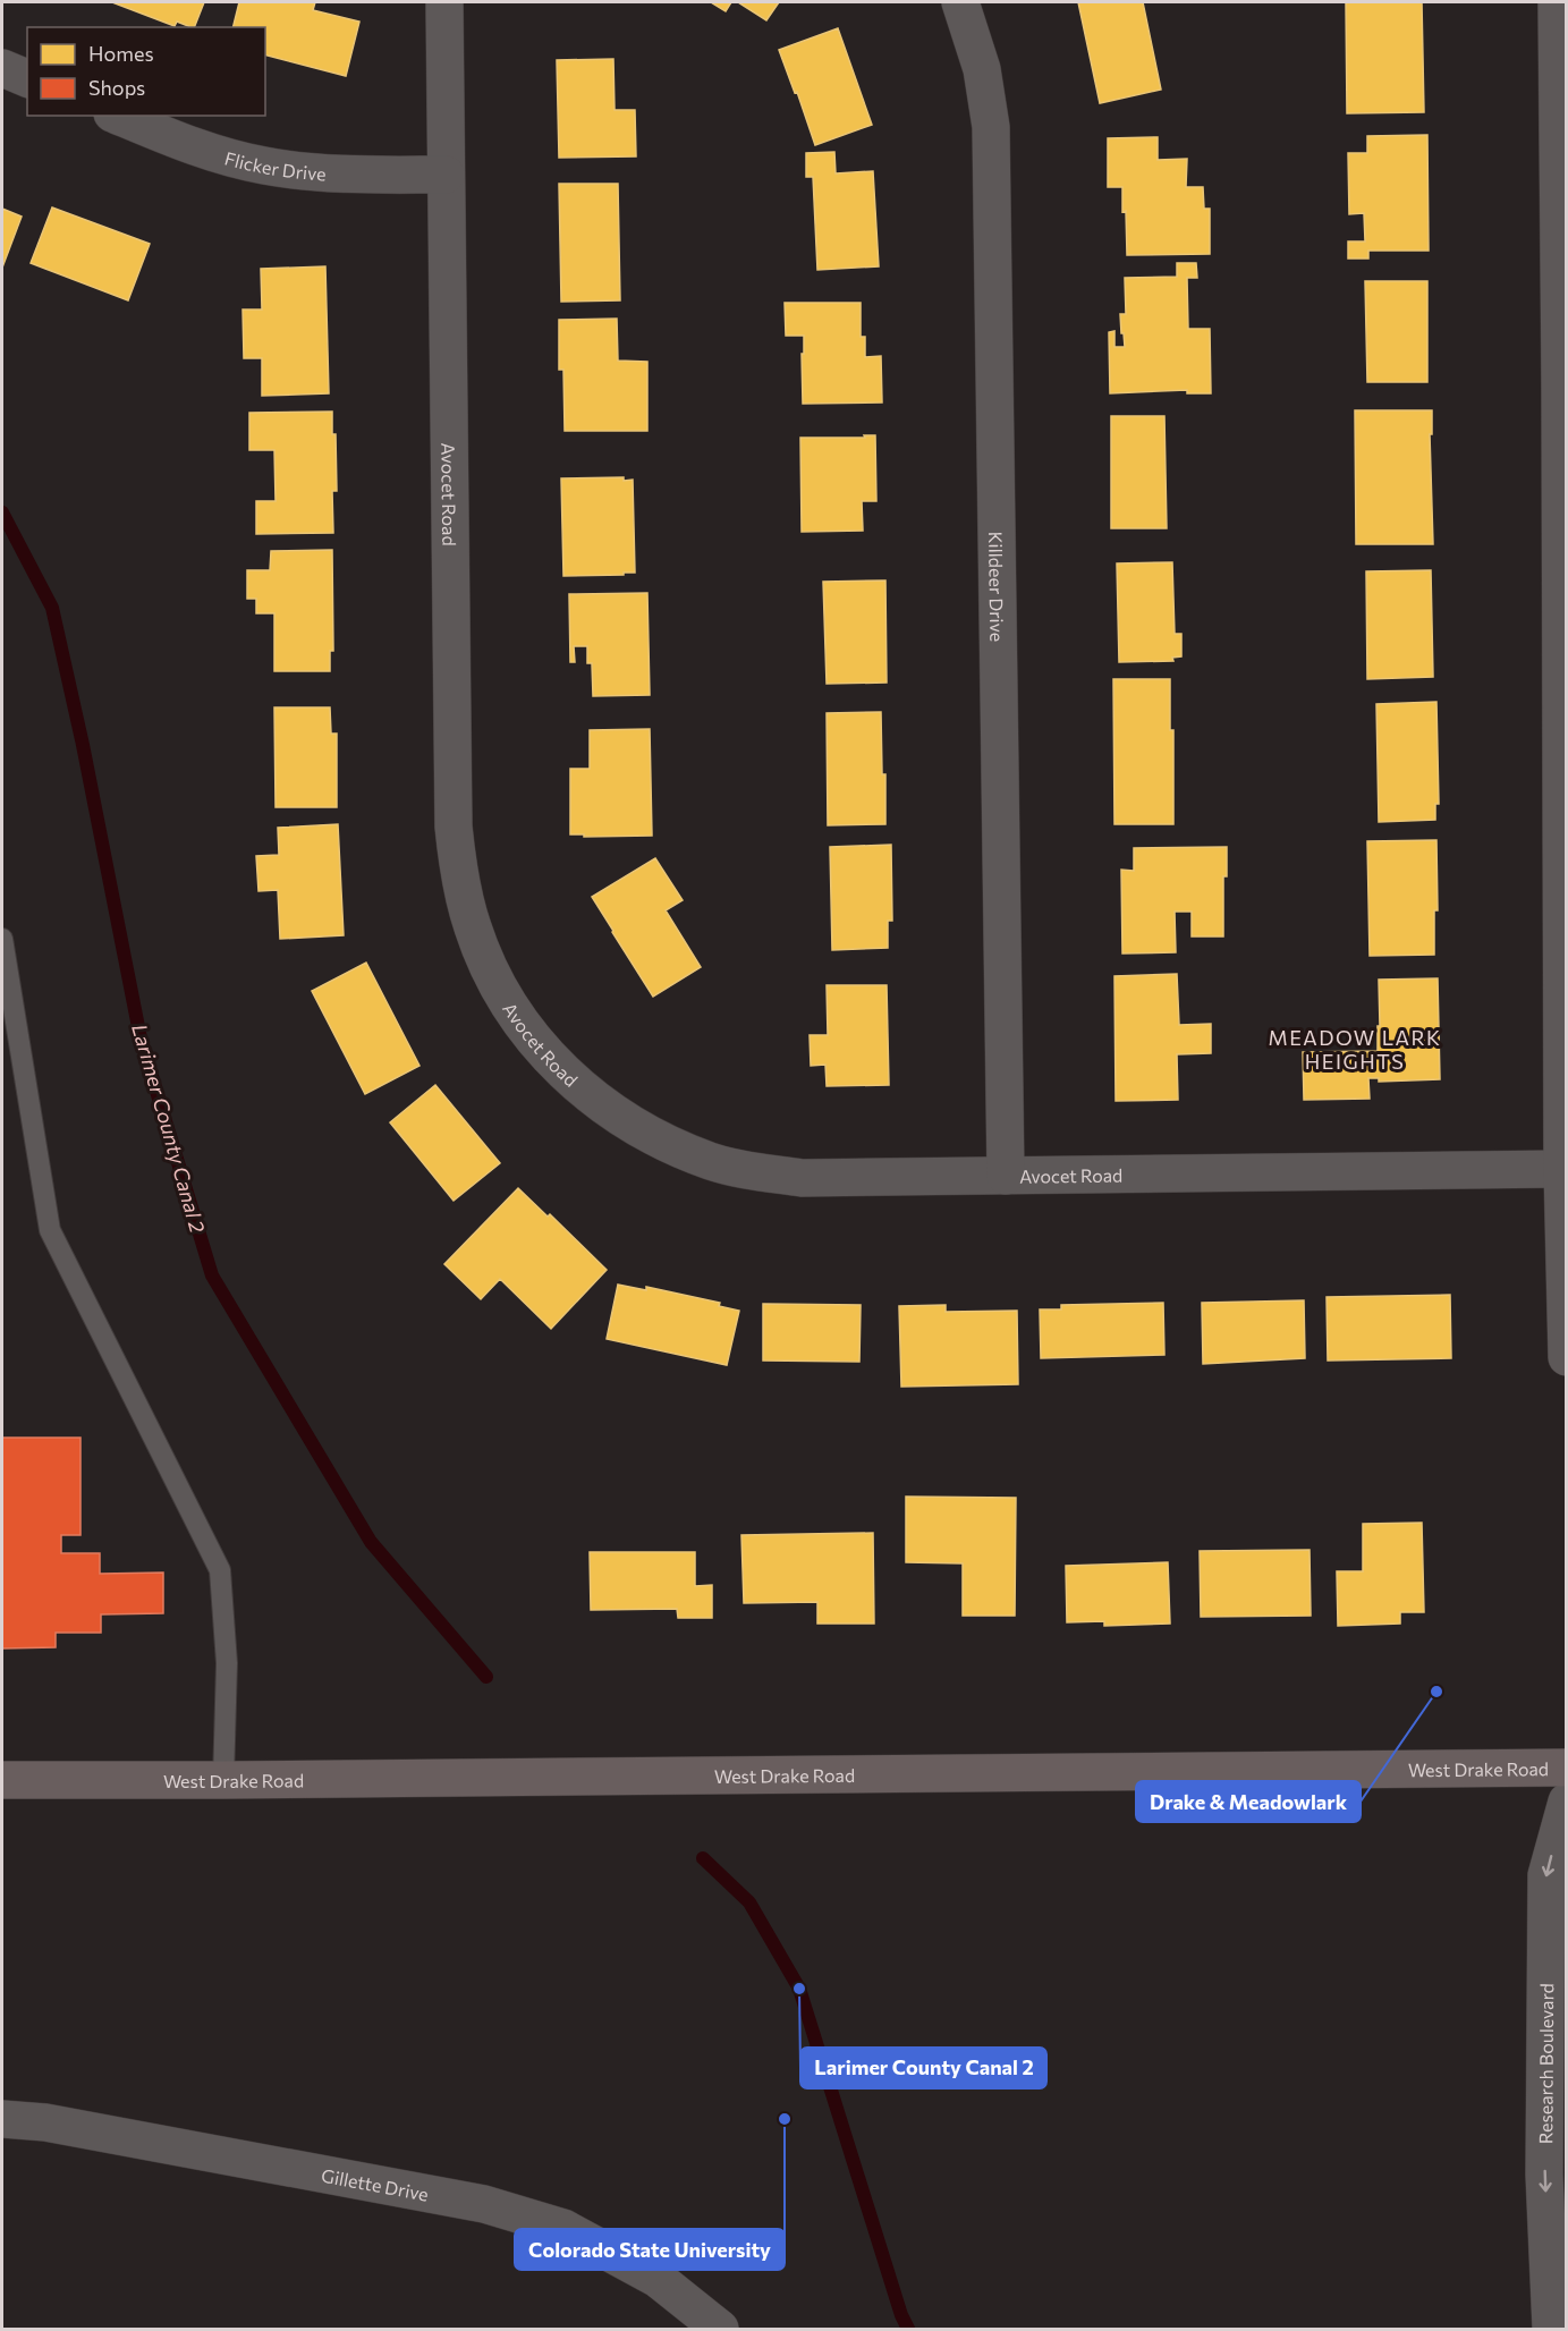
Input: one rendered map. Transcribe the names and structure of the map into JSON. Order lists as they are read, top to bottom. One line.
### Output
{"streets":{"main road":["West Drake Road"],"street":["Flicker Drive","Avocet Road","Killdeer Drive","Research Boulevard","Gillette Drive"]},"crossings":[["Flicker Drive","Avocet Road"],["Avocet Road","Killdeer Drive"]],"one_way":["Research Boulevard"],"districts":["MEADOW LARK HEIGHTS"],"water":["Larimer County Canal 2"],"places":["Drake & Meadowlark","Larimer County Canal 2","Colorado State University"],"legend":["Homes","Shops"]}
